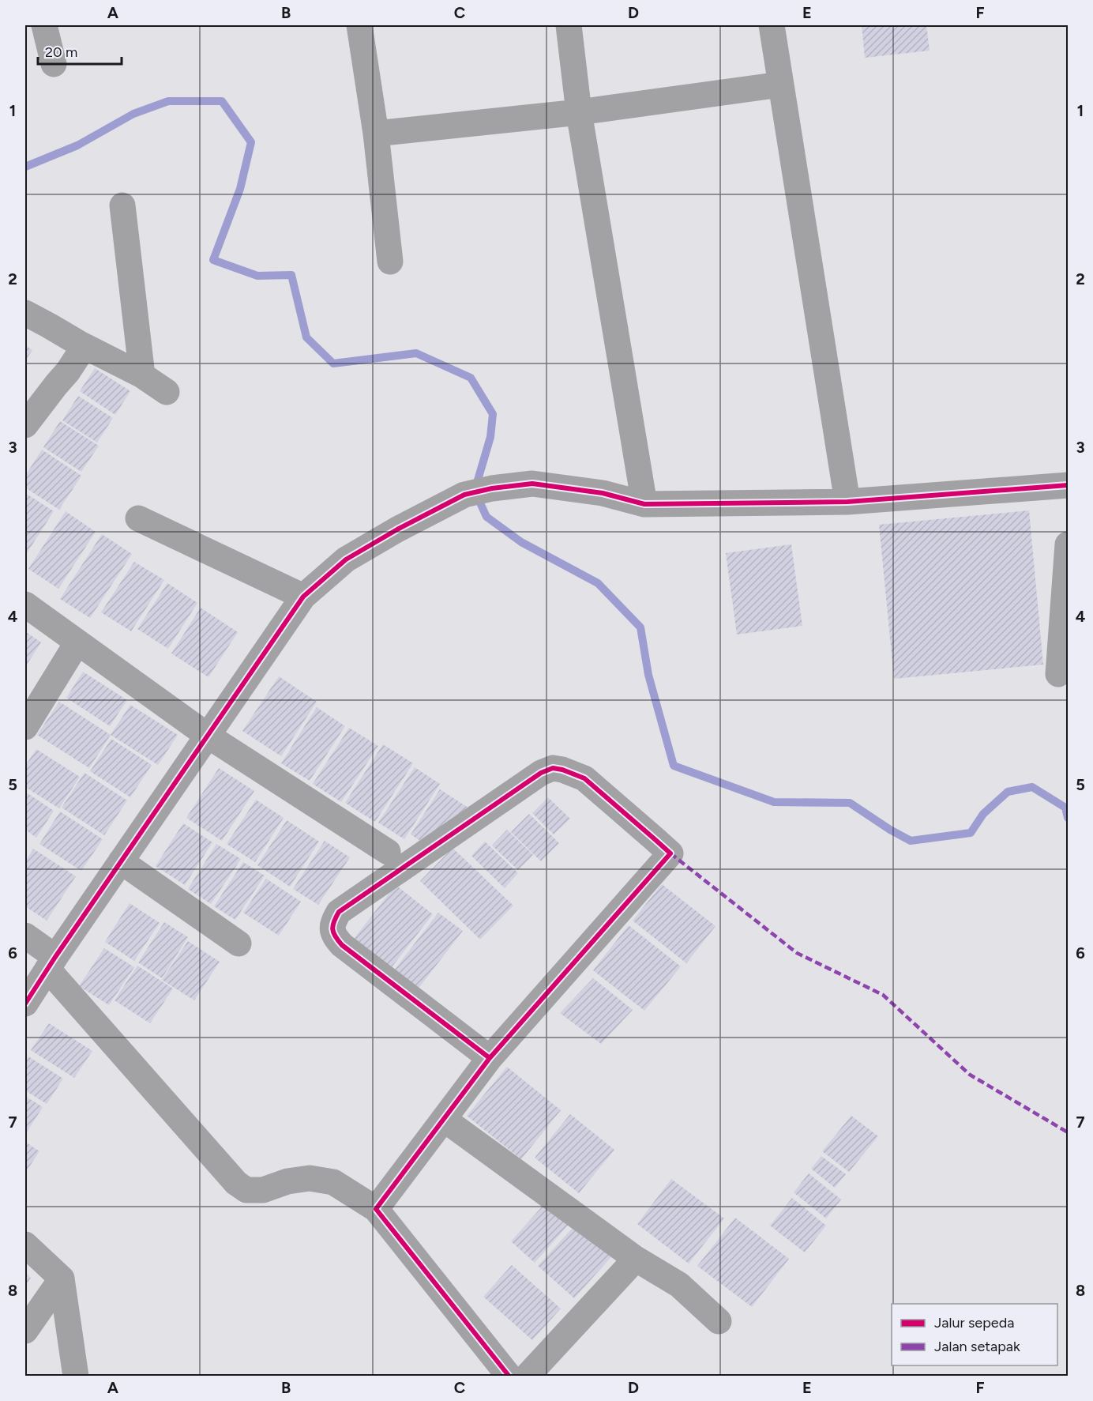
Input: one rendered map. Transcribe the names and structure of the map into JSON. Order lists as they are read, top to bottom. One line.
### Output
{"legend":["Jalur sepeda","Jalan setapak"],"scale_bar":"20 m","grid":{"columns":["A","B","C","D","E","F"],"rows":["1","2","3","4","5","6","7","8"]}}
